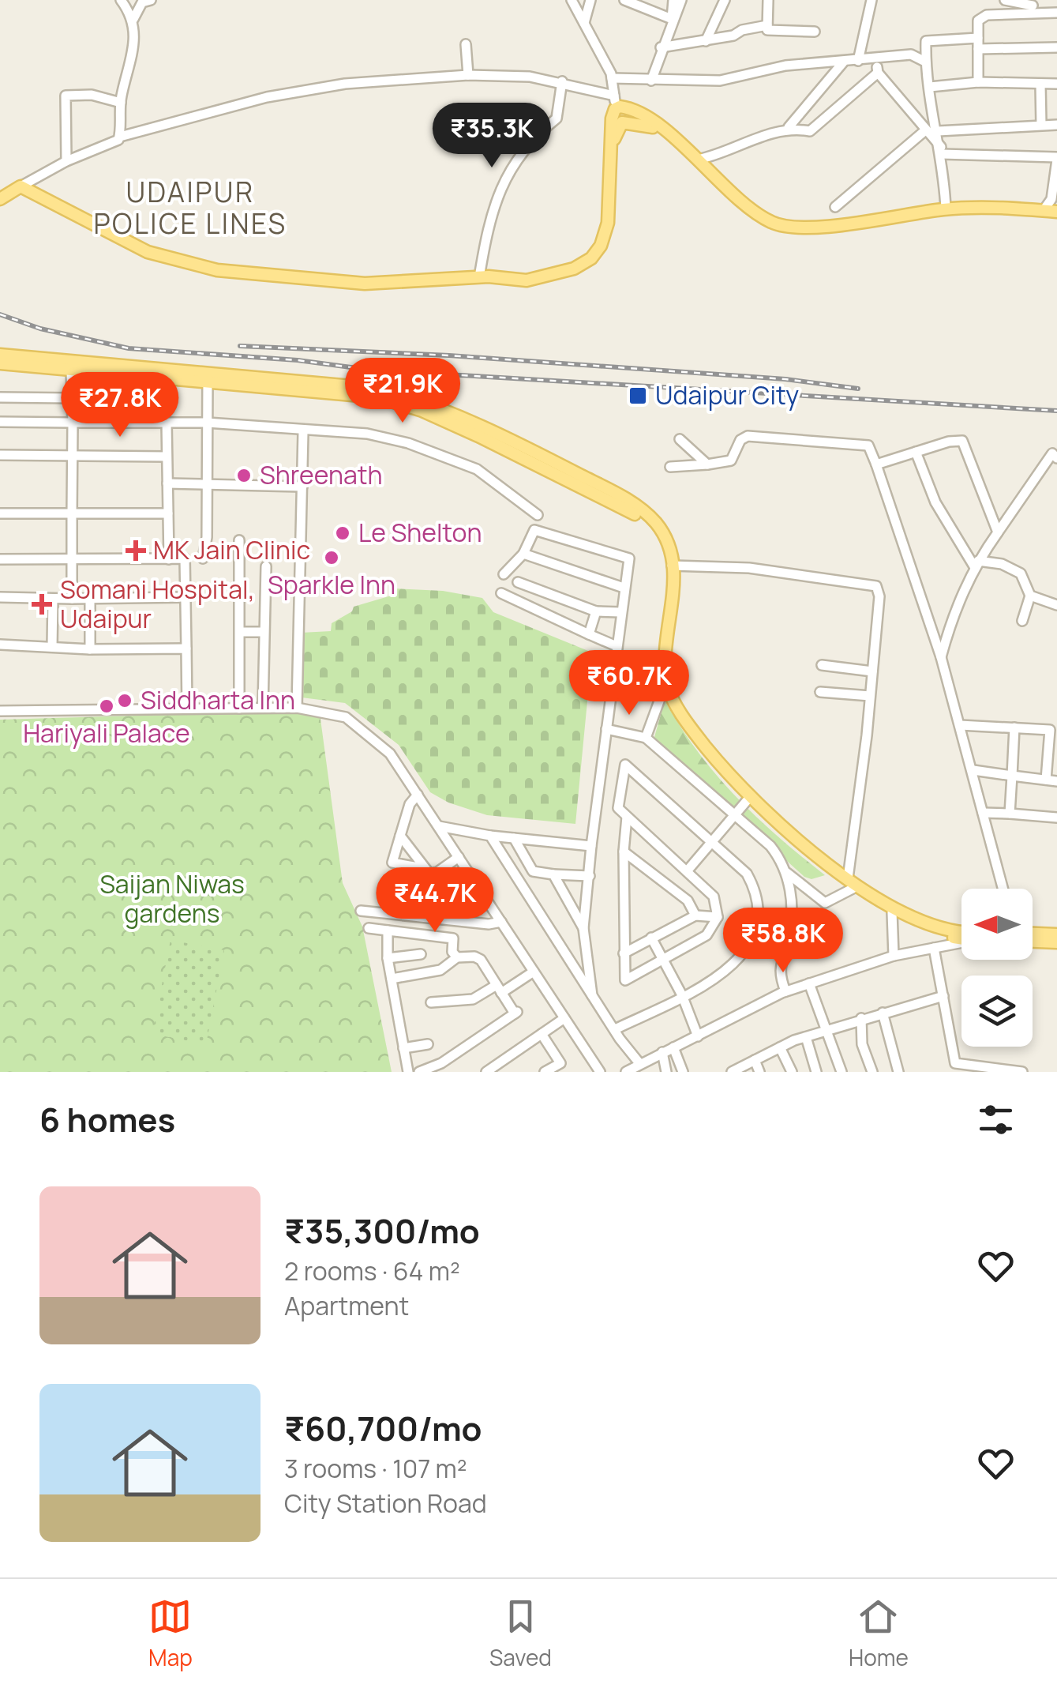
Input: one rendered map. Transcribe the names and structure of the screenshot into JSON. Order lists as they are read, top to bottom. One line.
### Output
{"districts":["UDAIPUR POLICE LINES"],"parks":["Saijan Niwas gardens"],"places":{"transit":["Udaipur City"],"other":["Shreenath","Le Shelton","Sparkle Inn","Siddharta Inn","Hariyali Palace"],"health":["MK Jain Clinic","Somani Hospital, Udaipur"]},"north":"left","page":{"price":["₹35.3K","₹21.9K","₹27.8K","₹60.7K","₹44.7K","₹58.8K"],"heading":"6 homes","list":[{"name":"₹35,300/mo","note":"2 rooms · 64 m² · Apartment"},{"name":"₹60,700/mo","note":"3 rooms · 107 m² · City Station Road"}],"tabs":["Map","Saved","Home"]}}
